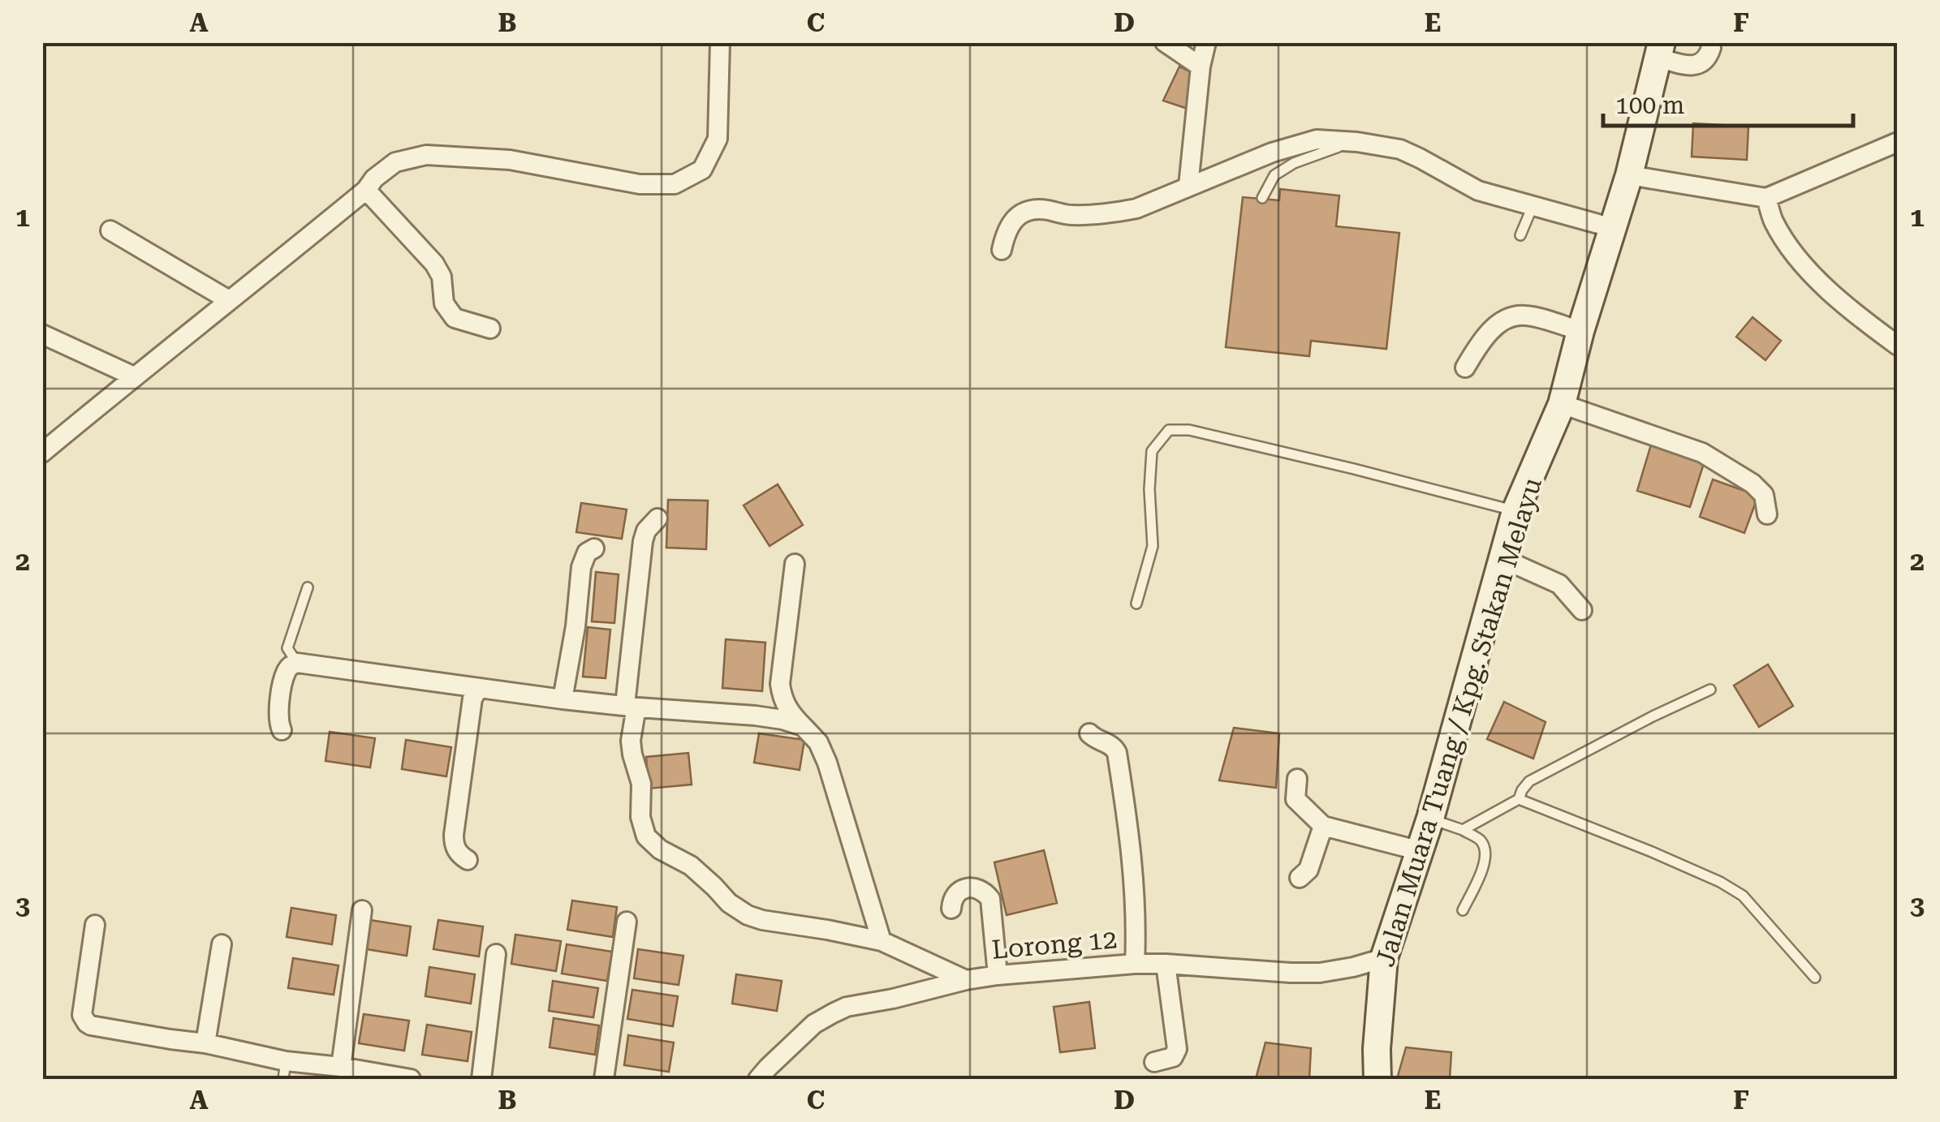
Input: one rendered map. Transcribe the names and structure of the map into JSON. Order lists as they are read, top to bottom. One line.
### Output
{"streets":{"main road":["Jalan Muara Tuang / Kpg. Stakan Melayu"],"street":["Lorong 12"]},"crossings":[["Jalan Muara Tuang / Kpg. Stakan Melayu","Lorong 12"]],"scale_bar":"100 m","grid":{"columns":["A","B","C","D","E","F"],"rows":["1","2","3"]}}
